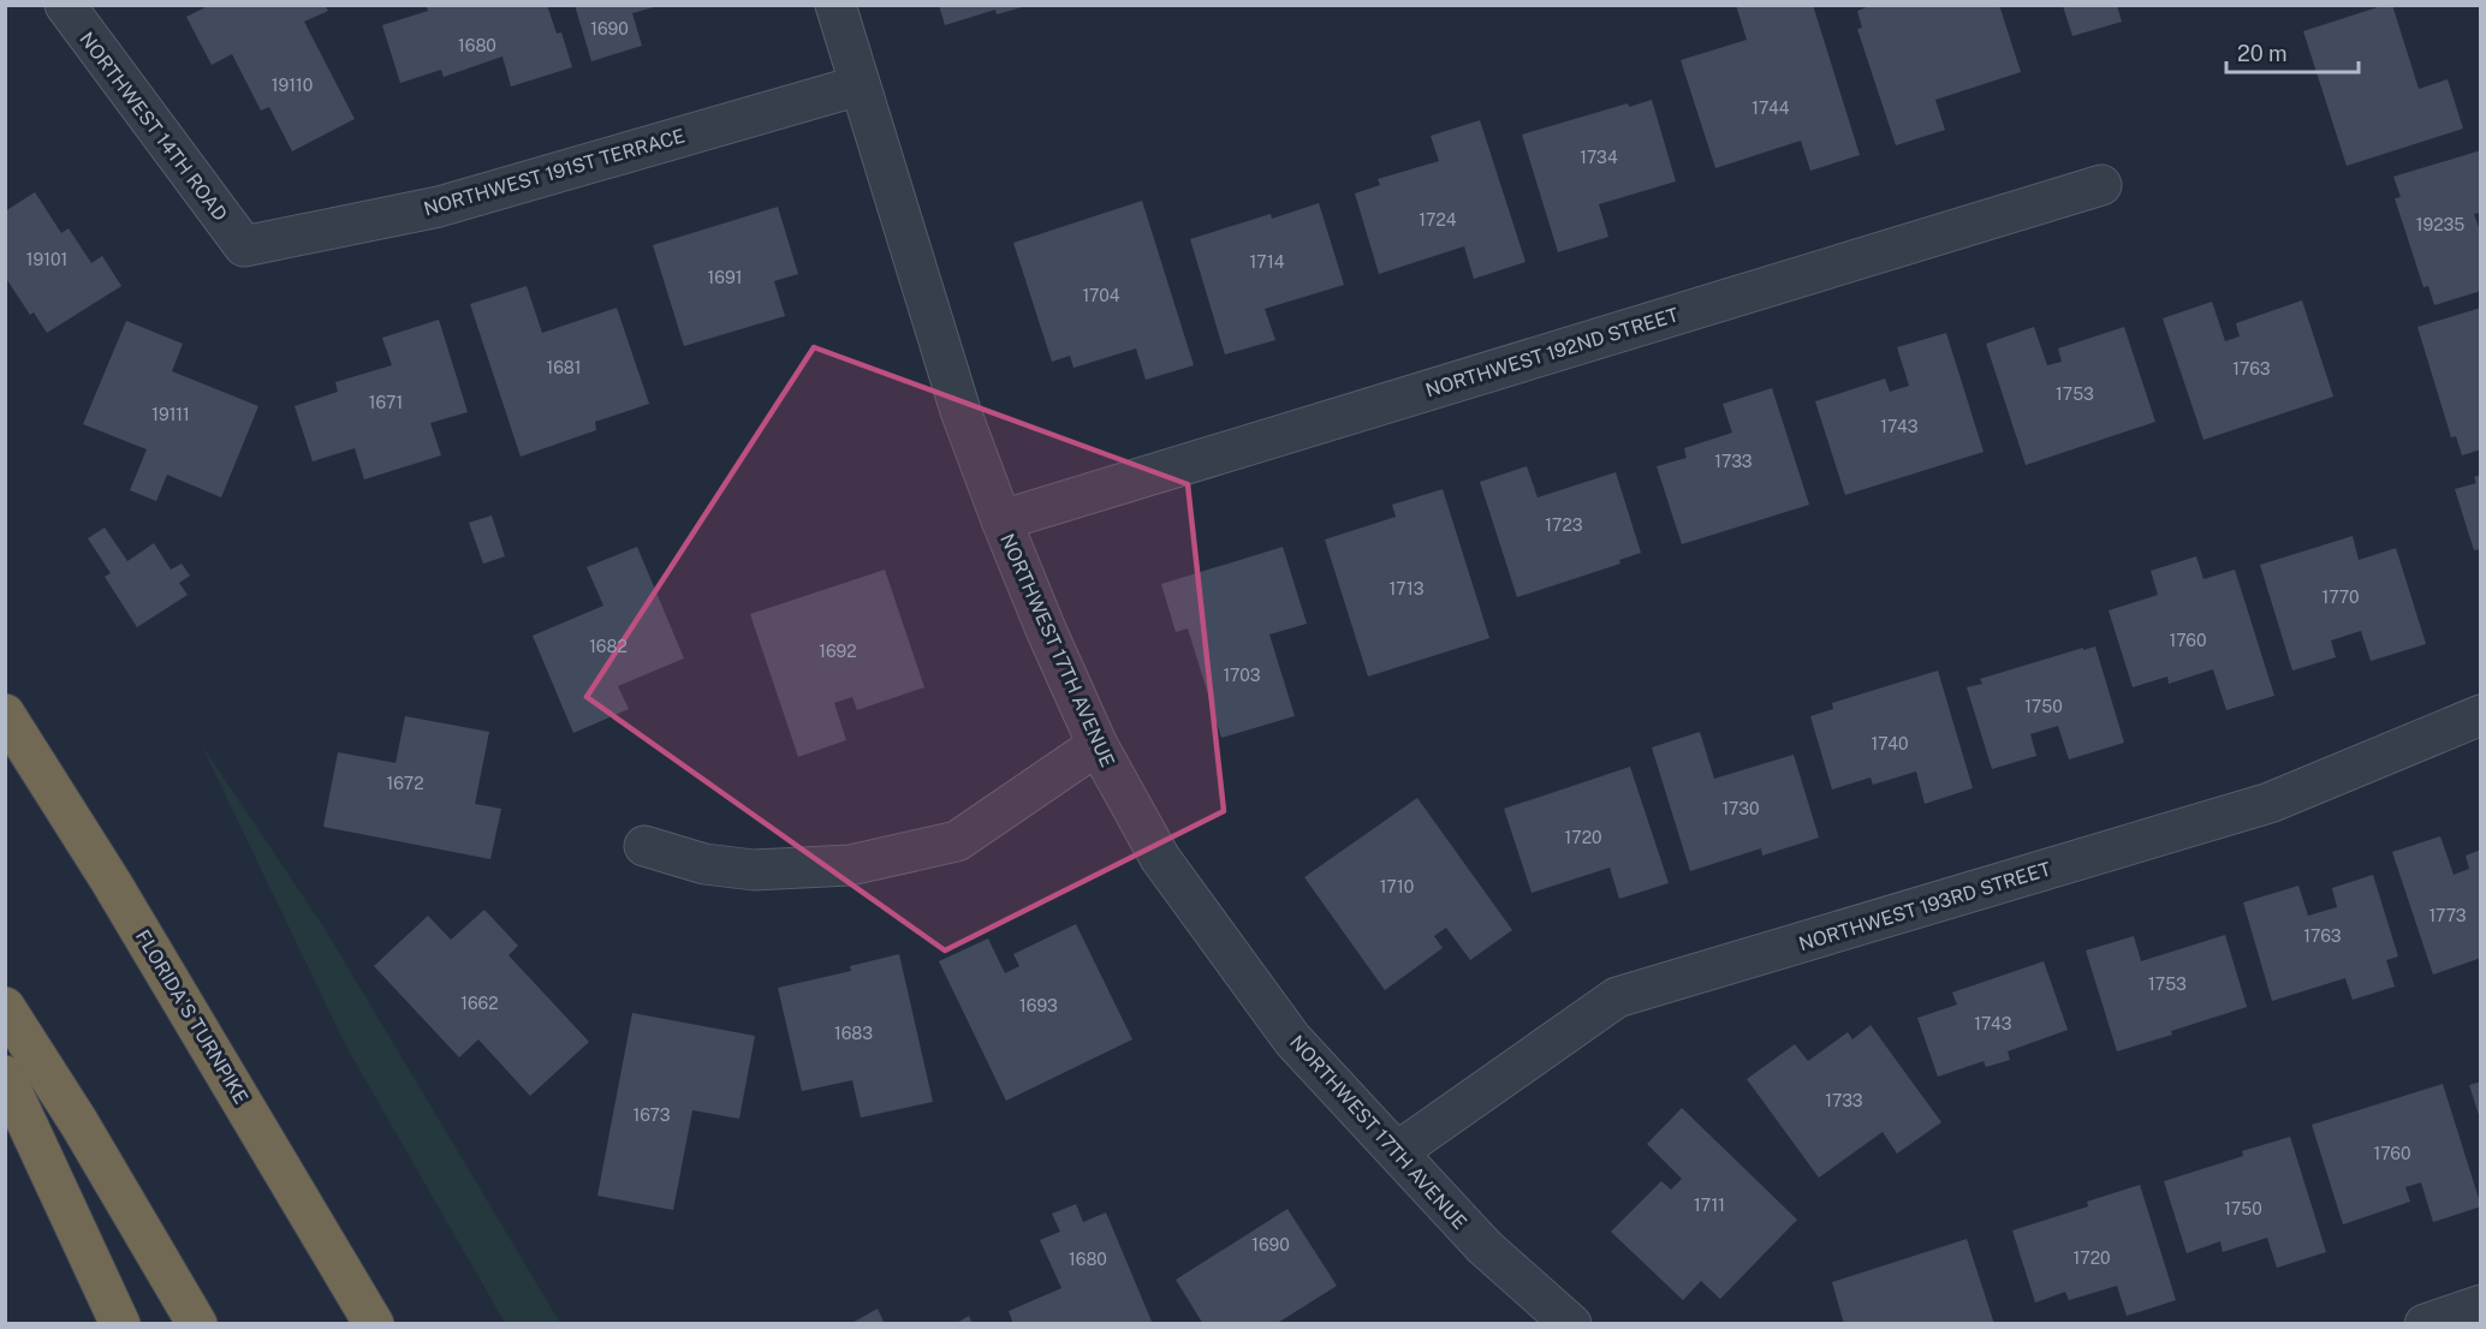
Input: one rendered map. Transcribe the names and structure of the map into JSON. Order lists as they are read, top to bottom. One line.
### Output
{"streets":{"highway":["FLORIDA'S TURNPIKE"],"street":["NORTHWEST 14TH ROAD","NORTHWEST 191ST TERRACE","NORTHWEST 192ND STREET","NORTHWEST 17TH AVENUE","NORTHWEST 193RD STREET"]},"crossings":[["NORTHWEST 14TH ROAD","NORTHWEST 191ST TERRACE"],["NORTHWEST 191ST TERRACE","NORTHWEST 17TH AVENUE"],["NORTHWEST 192ND STREET","NORTHWEST 17TH AVENUE"],["NORTHWEST 17TH AVENUE","NORTHWEST 193RD STREET"]],"house_numbers":["1690","1680","19110","1744","1734","1724","19235","19101","1714","1691","1704","1681","1763","1753","1671","19111","1743","1733","1723","1713","1770","1760","1682","1692","1703","1750","1740","1672","1730","1720","1710","1773","1763","1753","1662","1693","1743","1683","1733","1673","1760","1711","1750","1690","1720","1680"],"scale_bar":"20 m"}
